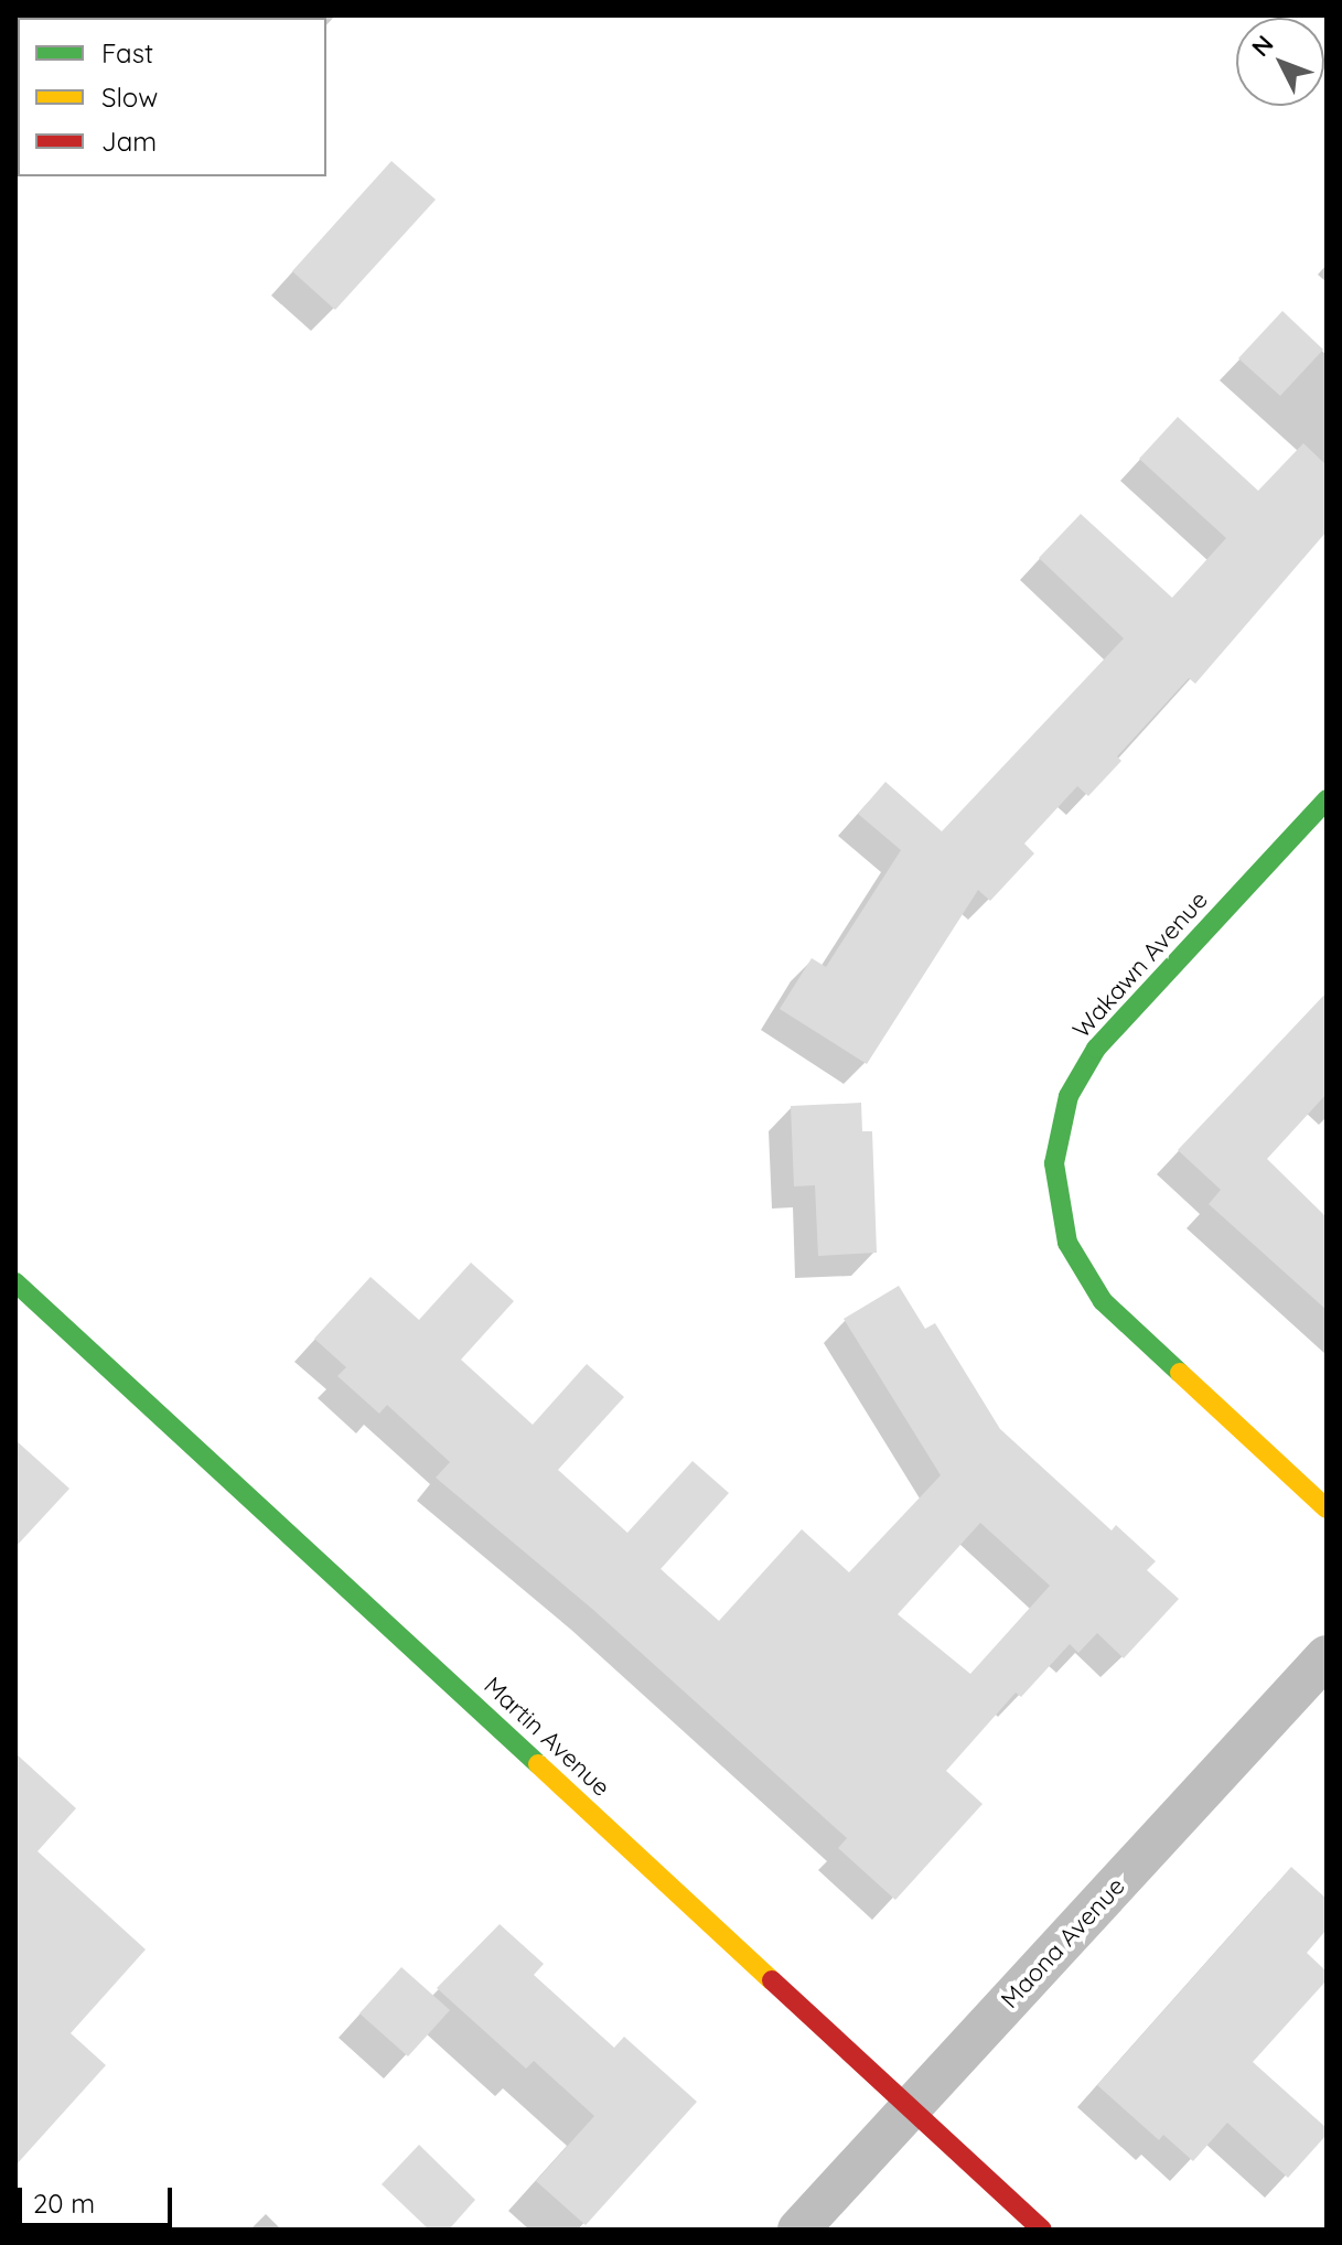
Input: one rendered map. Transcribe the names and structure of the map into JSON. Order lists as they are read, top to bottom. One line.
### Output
{"streets":{"street":["Wakawn Avenue","Martin Avenue","Maona Avenue"]},"crossings":[["Martin Avenue","Maona Avenue"]],"legend":["Fast","Slow","Jam"],"scale_bar":"20 m","north":"top left"}
